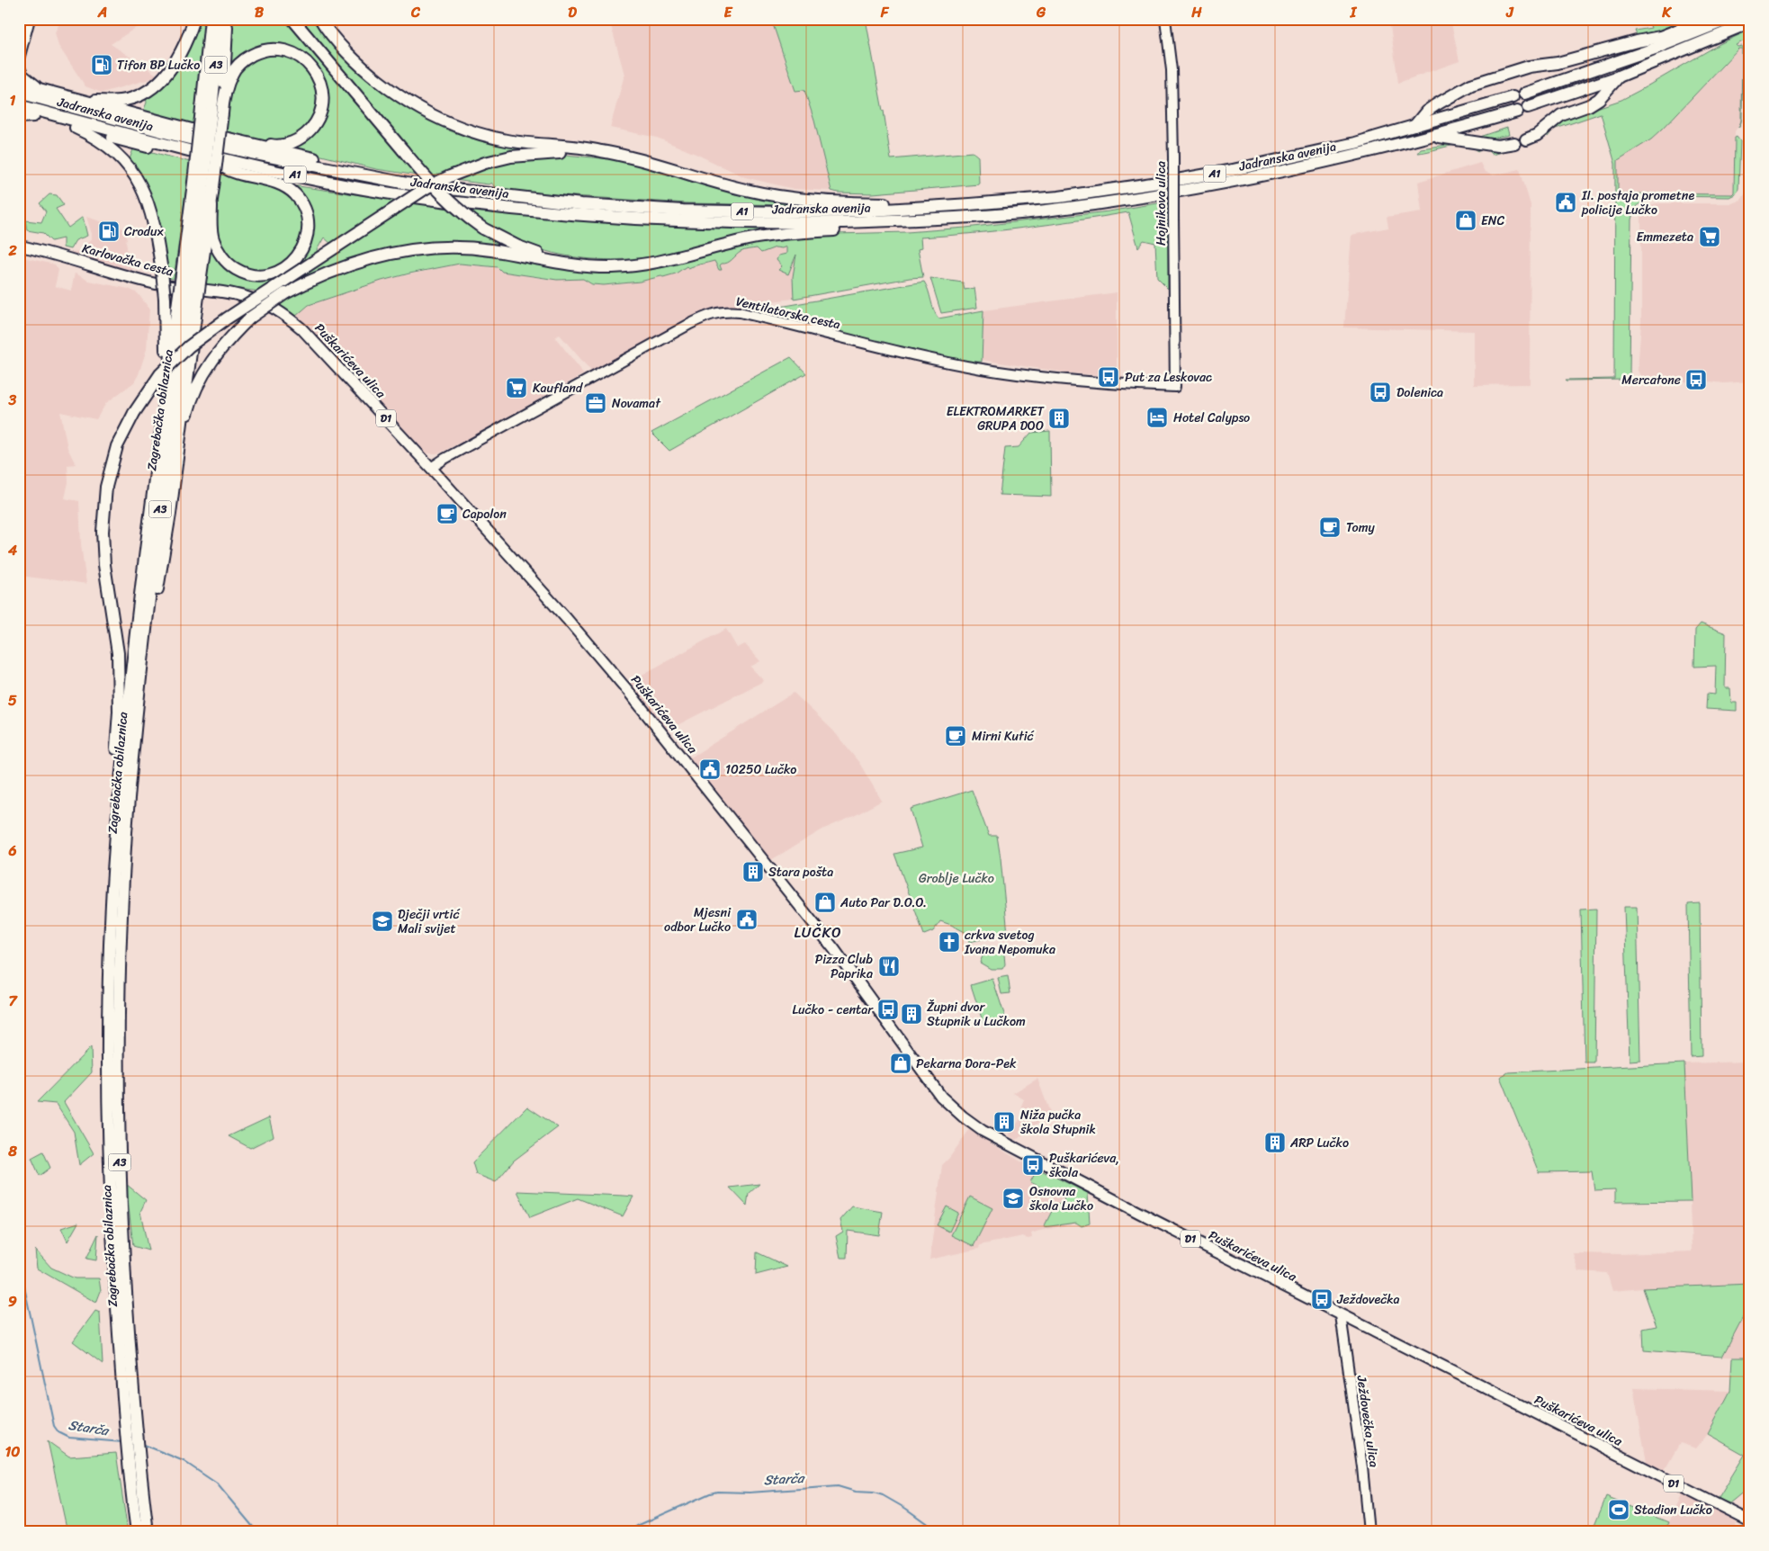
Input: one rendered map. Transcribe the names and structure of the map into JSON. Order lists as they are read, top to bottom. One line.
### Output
{"streets":{"highway":["A3","Jadranska avenija","A1","Zagrebačka obilaznica"],"main road":["Hojnikova ulica","Karlovačka cesta","Ventilatorska cesta","Puškarićeva ulica","D1","Ježdovečka ulica"]},"crossings":[["Hojnikova ulica","Ventilatorska cesta"],["Karlovačka cesta","Puškarićeva ulica"],["Ventilatorska cesta","Puškarićeva ulica"],["Puškarićeva ulica","Ježdovečka ulica"]],"districts":["LUČKO"],"water":["Starča"],"parks":["Groblje Lučko"],"places":{"fuel station":["Tifon BP Lučko","Crodux"],"public building":["II. postaja prometne policije Lučko","10250 Lučko","Mjesni odbor Lučko"],"shop":["ENC","Auto Par D.O.O.","Pekarna Dora-Pek"],"supermarket":["Emmezeta","Kaufland"],"bus stop":["Put za Leskovac","Mercatone","Dolenica","Lučko - centar","Puškarićeva, škola","Ježdovečka"],"office":["Novamat"],"hotel":["Hotel Calypso"],"building":["ELEKTROMARKET GRUPA DOO","Stara pošta","Župni dvor Stupnik u Lučkom","Niža pučka škola Stupnik","ARP Lučko"],"cafe":["Capolon","Tomy","Mirni Kutić"],"school or university":["Dječji vrtić Mali svijet","Osnovna škola Lučko"],"church":["crkva svetog Ivana Nepomuka"],"restaurant":["Pizza Club Paprika"],"sports":["Stadion Lučko"]},"grid":{"columns":["A","B","C","D","E","F","G","H","I","J","K"],"rows":["1","2","3","4","5","6","7","8","9","10"]}}
